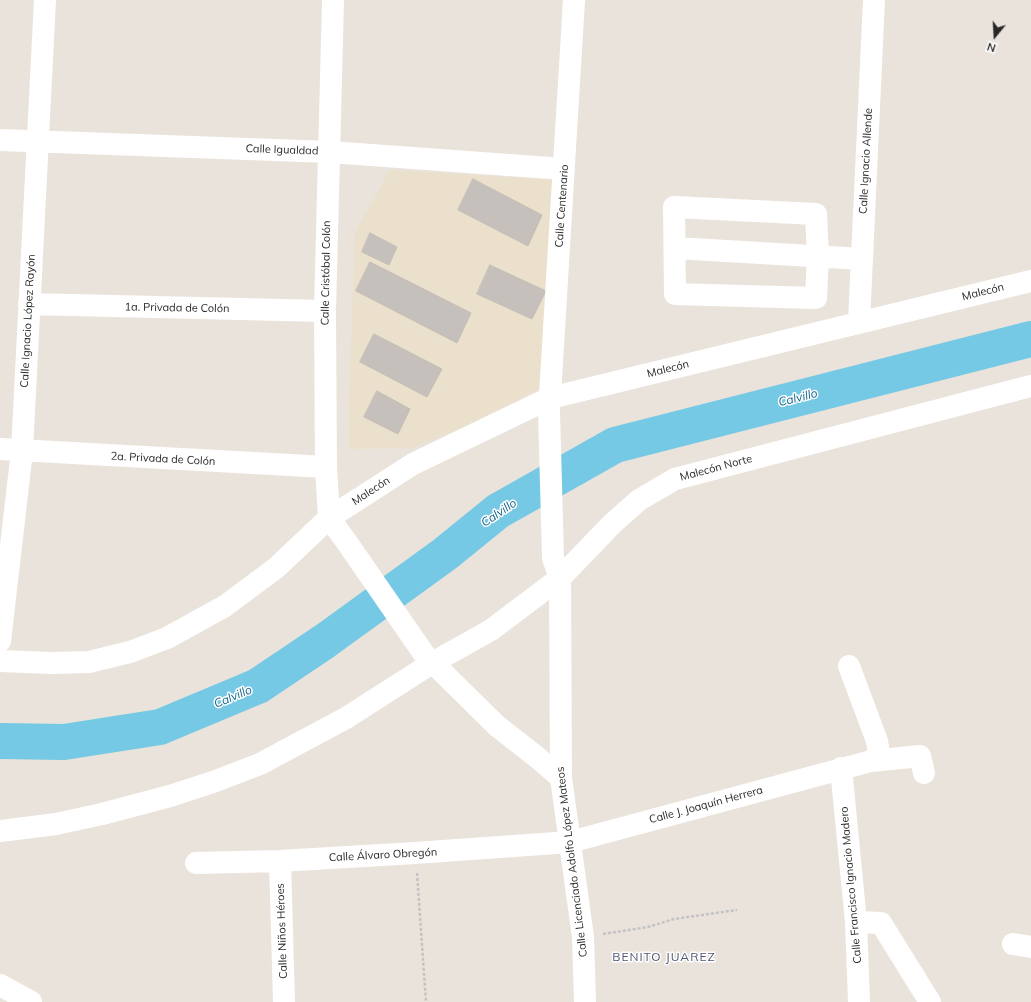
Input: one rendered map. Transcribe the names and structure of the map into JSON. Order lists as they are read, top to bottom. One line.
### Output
{"streets":{"street":["Calle Igualdad","Calle Ignacio Allende","Calle Centenario","Calle Cristóbal Colón","Malecón","1a. Privada de Colón","Calle Ignacio López Rayón","2a. Privada de Colón","Malecón Norte","Calle J. Joaquín Herrera","Calle Álvaro Obregón","Calle Licenciado Adolfo López Mateos","Calle Francisco Ignacio Madero","Calle Niños Héroes"]},"crossings":[["Calle Igualdad","Calle Centenario"],["Calle Igualdad","Calle Cristóbal Colón"],["Calle Igualdad","Calle Ignacio López Rayón"],["Calle Ignacio Allende","Malecón"],["Calle Centenario","Malecón"],["Calle Centenario","Malecón Norte"],["Calle Centenario","Calle Licenciado Adolfo López Mateos"],["Calle Cristóbal Colón","Malecón"],["Calle Cristóbal Colón","1a. Privada de Colón"],["Calle Cristóbal Colón","2a. Privada de Colón"],["1a. Privada de Colón","Calle Ignacio López Rayón"],["Calle Ignacio López Rayón","2a. Privada de Colón"],["Malecón Norte","Calle Licenciado Adolfo López Mateos"],["Calle J. Joaquín Herrera","Calle Álvaro Obregón"],["Calle J. Joaquín Herrera","Calle Licenciado Adolfo López Mateos"],["Calle J. Joaquín Herrera","Calle Francisco Ignacio Madero"],["Calle Álvaro Obregón","Calle Licenciado Adolfo López Mateos"],["Calle Álvaro Obregón","Calle Niños Héroes"]],"districts":["BENITO JUAREZ"],"water":["Calvillo"],"north":"bottom"}
